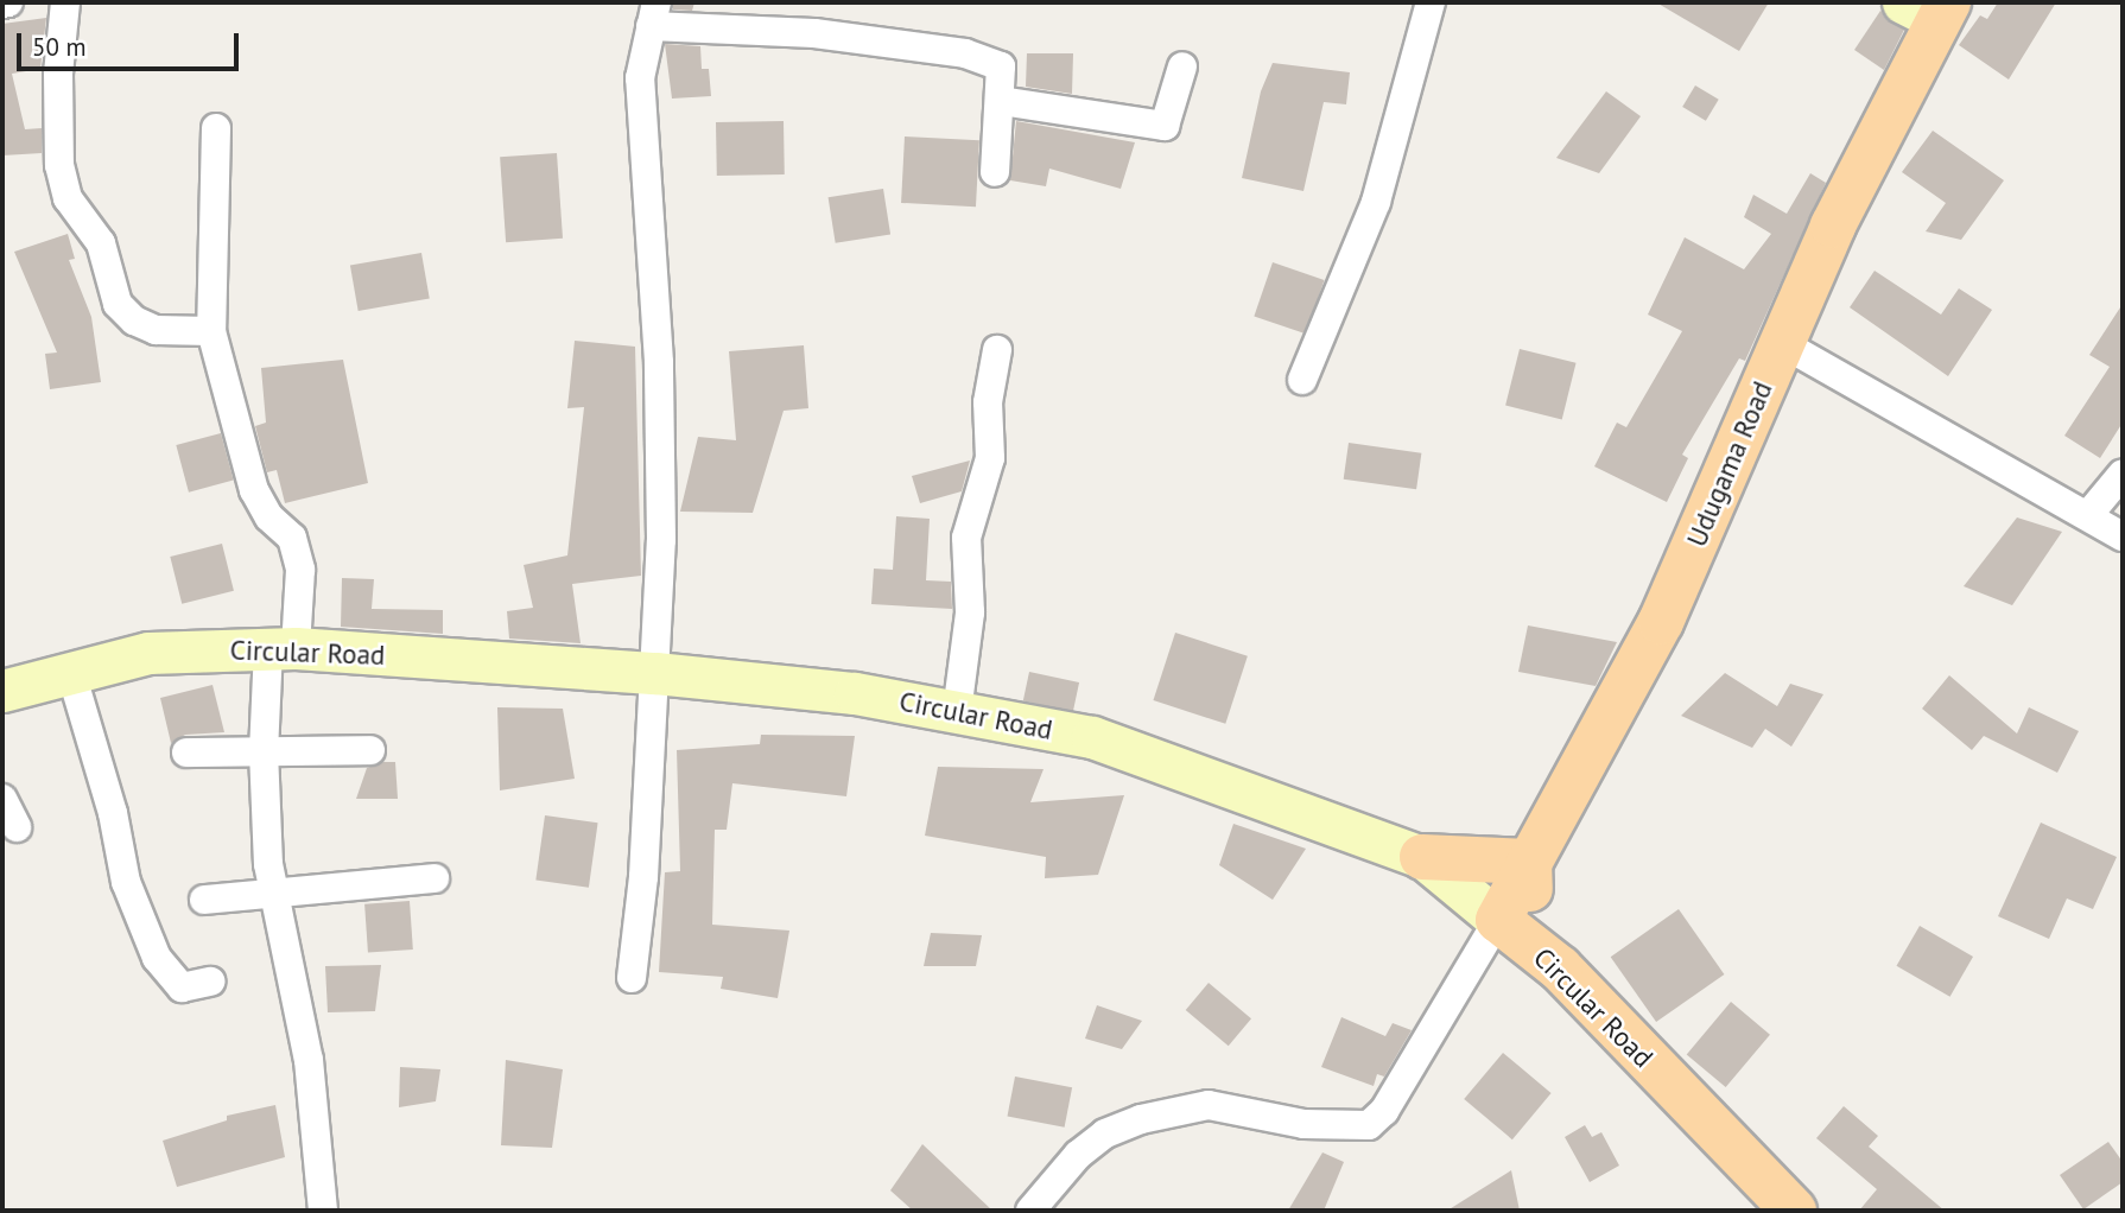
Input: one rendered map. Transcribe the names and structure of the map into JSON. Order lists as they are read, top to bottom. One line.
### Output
{"streets":{"main road":["Udugama Road","Circular Road"]},"crossings":[["Udugama Road","Circular Road"]],"scale_bar":"50 m"}
